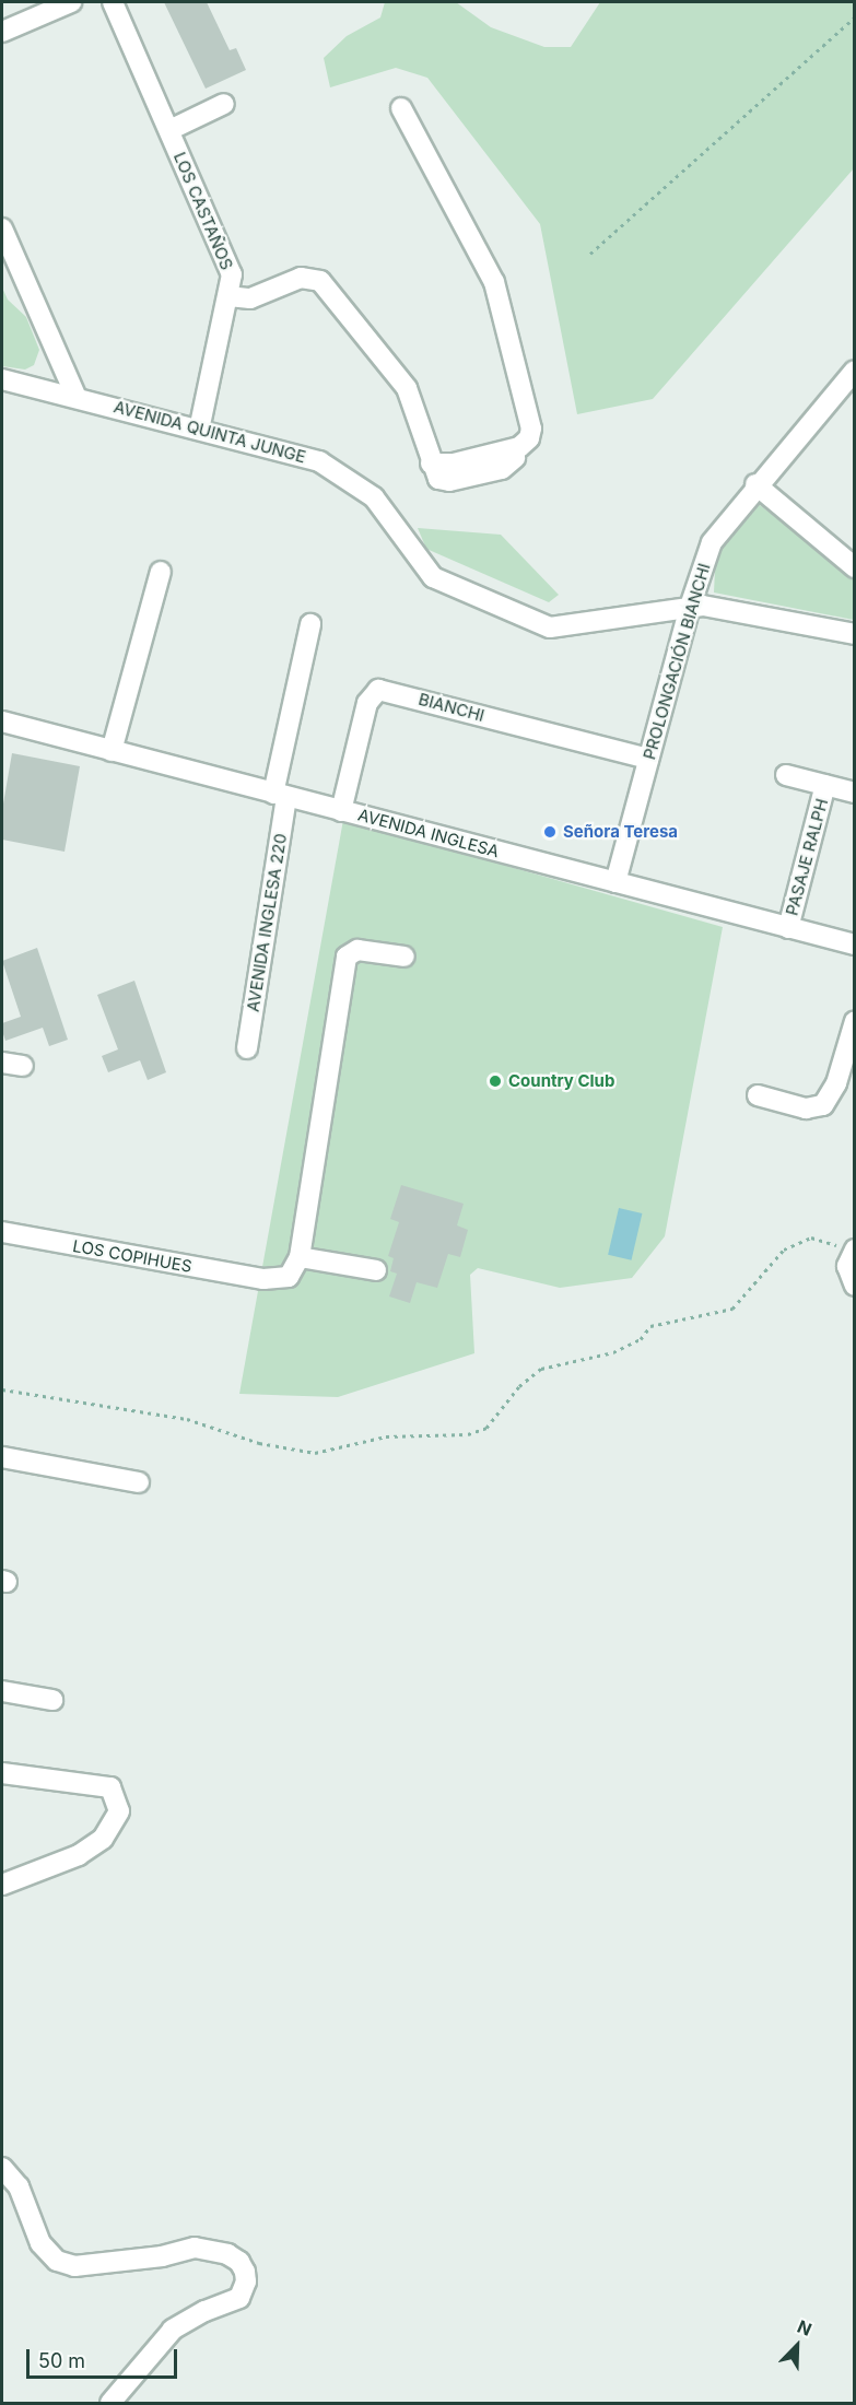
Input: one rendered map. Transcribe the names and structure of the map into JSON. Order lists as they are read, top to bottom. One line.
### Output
{"streets":{"street":["LOS CASTAÑOS","AVENIDA QUINTA JUNGE","PROLONGACIÓN BIANCHI","BIANCHI","AVENIDA INGLESA","PASAJE RALPH","AVENIDA INGLESA 220","LOS COPIHUES"]},"crossings":[["LOS CASTAÑOS","AVENIDA QUINTA JUNGE"],["AVENIDA QUINTA JUNGE","PROLONGACIÓN BIANCHI"],["PROLONGACIÓN BIANCHI","BIANCHI"],["PROLONGACIÓN BIANCHI","AVENIDA INGLESA"],["BIANCHI","AVENIDA INGLESA"],["AVENIDA INGLESA","PASAJE RALPH"],["AVENIDA INGLESA","AVENIDA INGLESA 220"]],"places":["Señora Teresa","Country Club"],"scale_bar":"50 m","north":"top right"}
